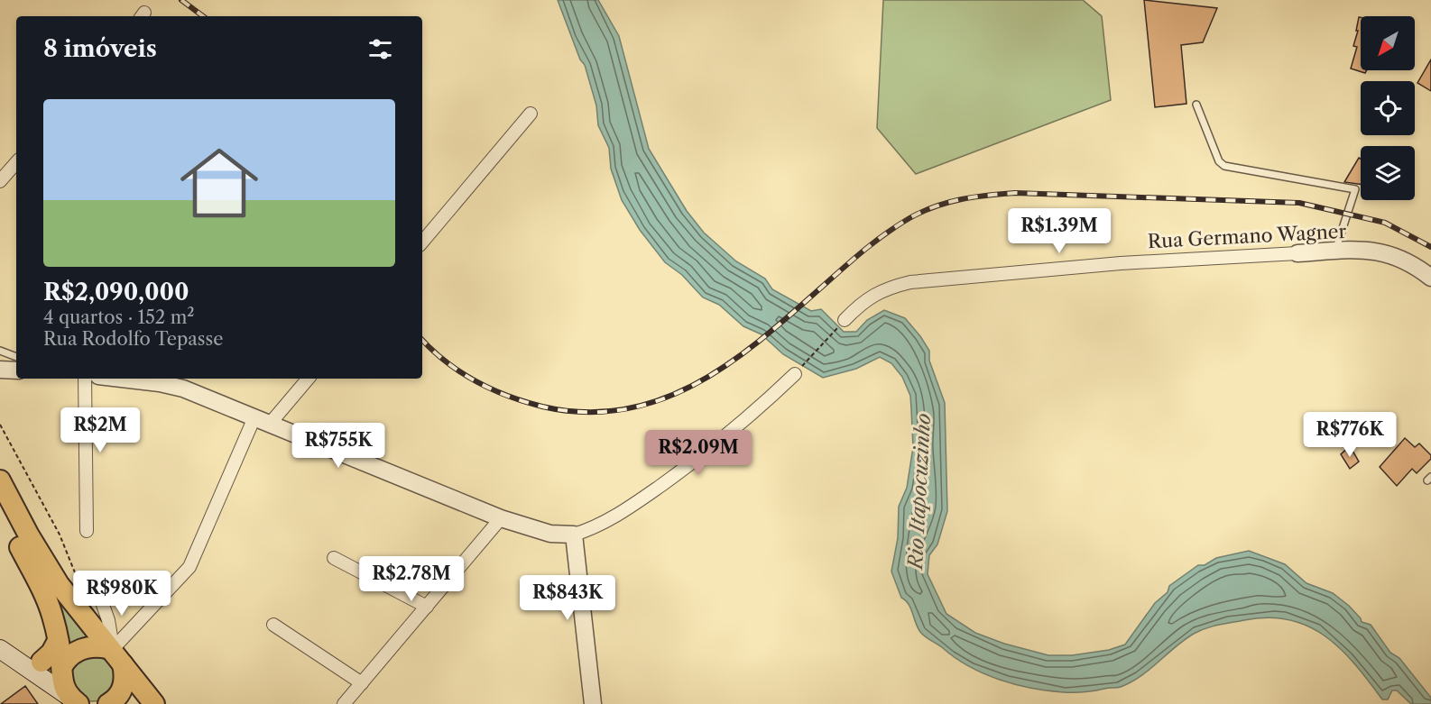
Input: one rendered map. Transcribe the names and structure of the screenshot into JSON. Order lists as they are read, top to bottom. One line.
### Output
{"streets":{"street":["Rua Germano Wagner"]},"water":["Rio Itapocuzinho"],"north":"bottom left","page":{"heading":"8 imóveis","list":[{"name":"R$2,090,000","note":"4 quartos · 152 m² · Rua Rodolfo Tepasse"}],"price":["R$1.39M","R$2M","R$776K","R$755K","R$2.09M","R$2.78M","R$980K","R$843K"]}}
